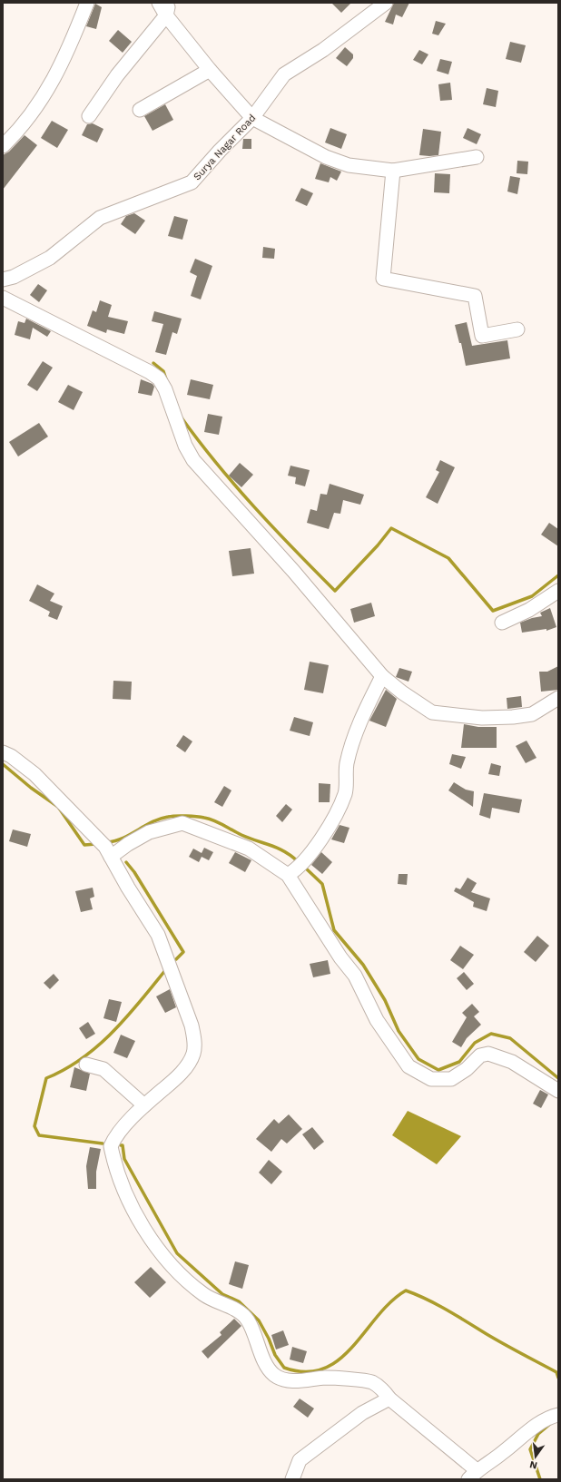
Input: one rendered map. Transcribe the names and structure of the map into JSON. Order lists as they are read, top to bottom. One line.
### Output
{"streets":{"street":["Surya Nagar Road"]},"north":"bottom"}
